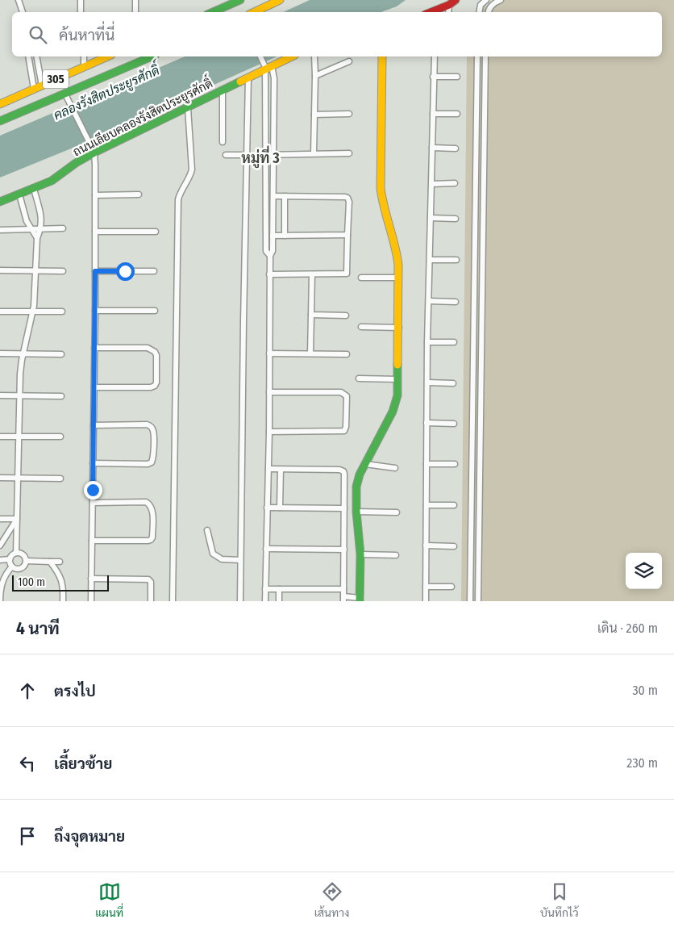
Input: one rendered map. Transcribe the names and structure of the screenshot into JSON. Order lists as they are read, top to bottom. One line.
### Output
{"streets":{"street":["305","ถนนเลียบคลองรังสิตประยูรศักดิ์"]},"districts":["หมู่ที่ 3"],"water":["คลองรังสิตประยูรศักดิ์"],"scale_bar":"100 m","page":{"search":"ค้นหาที่นี่","scale":"100 m","heading":["4 นาที","เดิน · 260 m"],"list":[["ตรงไป","30 m"],["เลี้ยวซ้าย","230 m"],"ถึงจุดหมาย"],"nav":["แผนที่","เส้นทาง","บันทึกไว้"]}}
